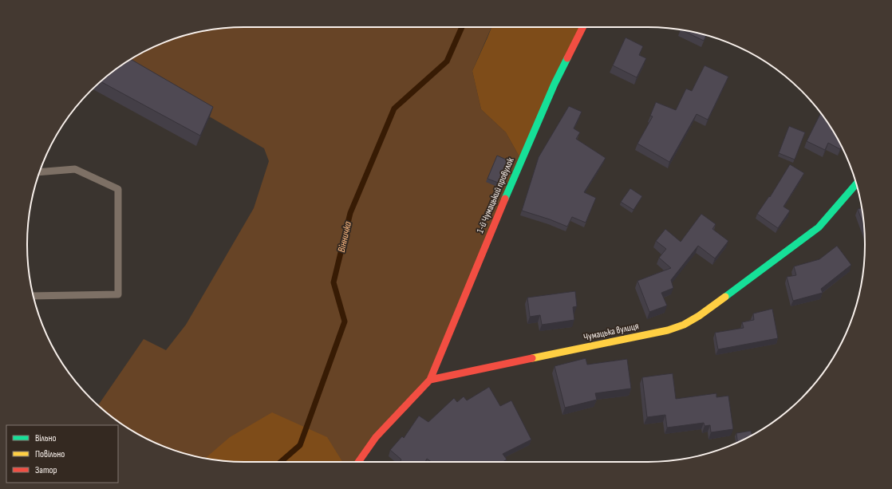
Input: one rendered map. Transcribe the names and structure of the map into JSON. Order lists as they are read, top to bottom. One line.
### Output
{"streets":{"street":["1-й Чумацький провулок","Чумацька вулиця"]},"crossings":[["1-й Чумацький провулок","Чумацька вулиця"]],"water":["Вінничка"],"legend":["Вільно","Повільно","Затор"]}
